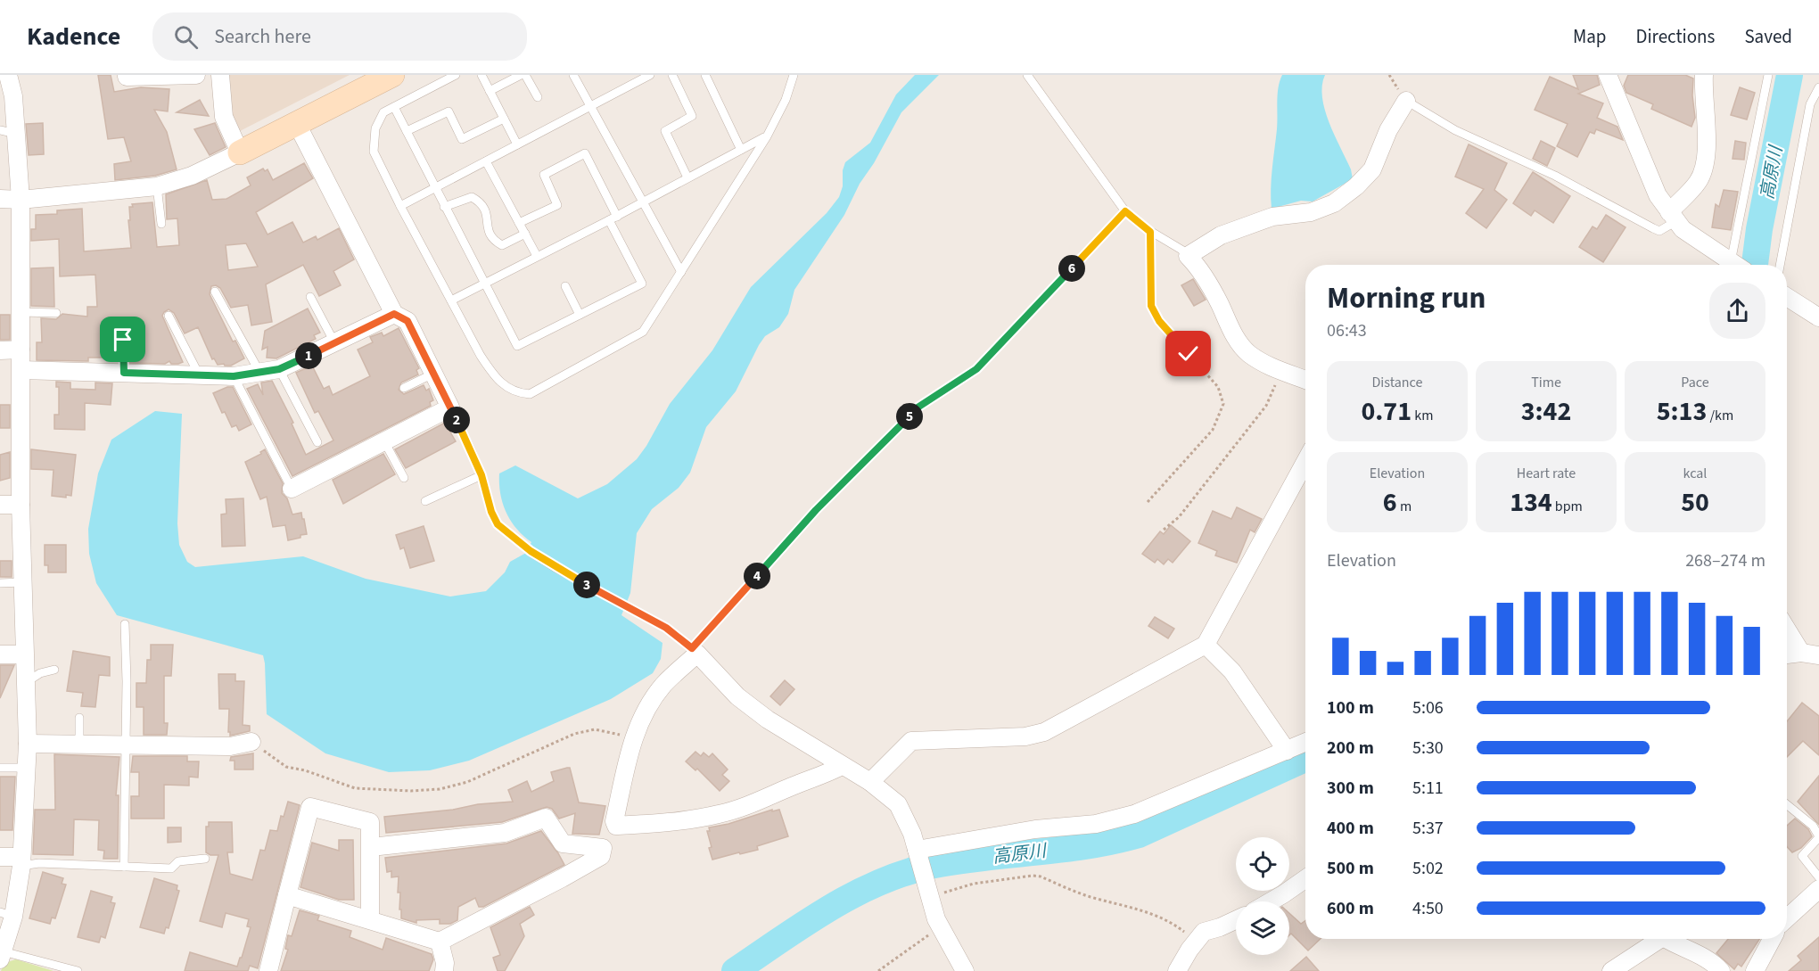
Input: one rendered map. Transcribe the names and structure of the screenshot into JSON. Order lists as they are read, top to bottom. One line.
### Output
{"water":["高原川"],"page":{"header":"Kadence","search":"Search here","nav":["Map","Directions","Saved"],"pins":["6","1","5","2","4","3"],"heading":["Morning run","06:43"],"stats":[["Distance","0.71 km"],["Time","3:42"],["Pace","5:13 /km"],["Elevation","6 m"],["Heart rate","134 bpm"],["kcal","50"]],"chart":["Elevation","268–274 m"],"list":[{"name":"100 m","note":"5:06"},{"name":"200 m","note":"5:30"},{"name":"300 m","note":"5:11"},{"name":"400 m","note":"5:37"},{"name":"500 m","note":"5:02"},{"name":"600 m","note":"4:50"}]}}
